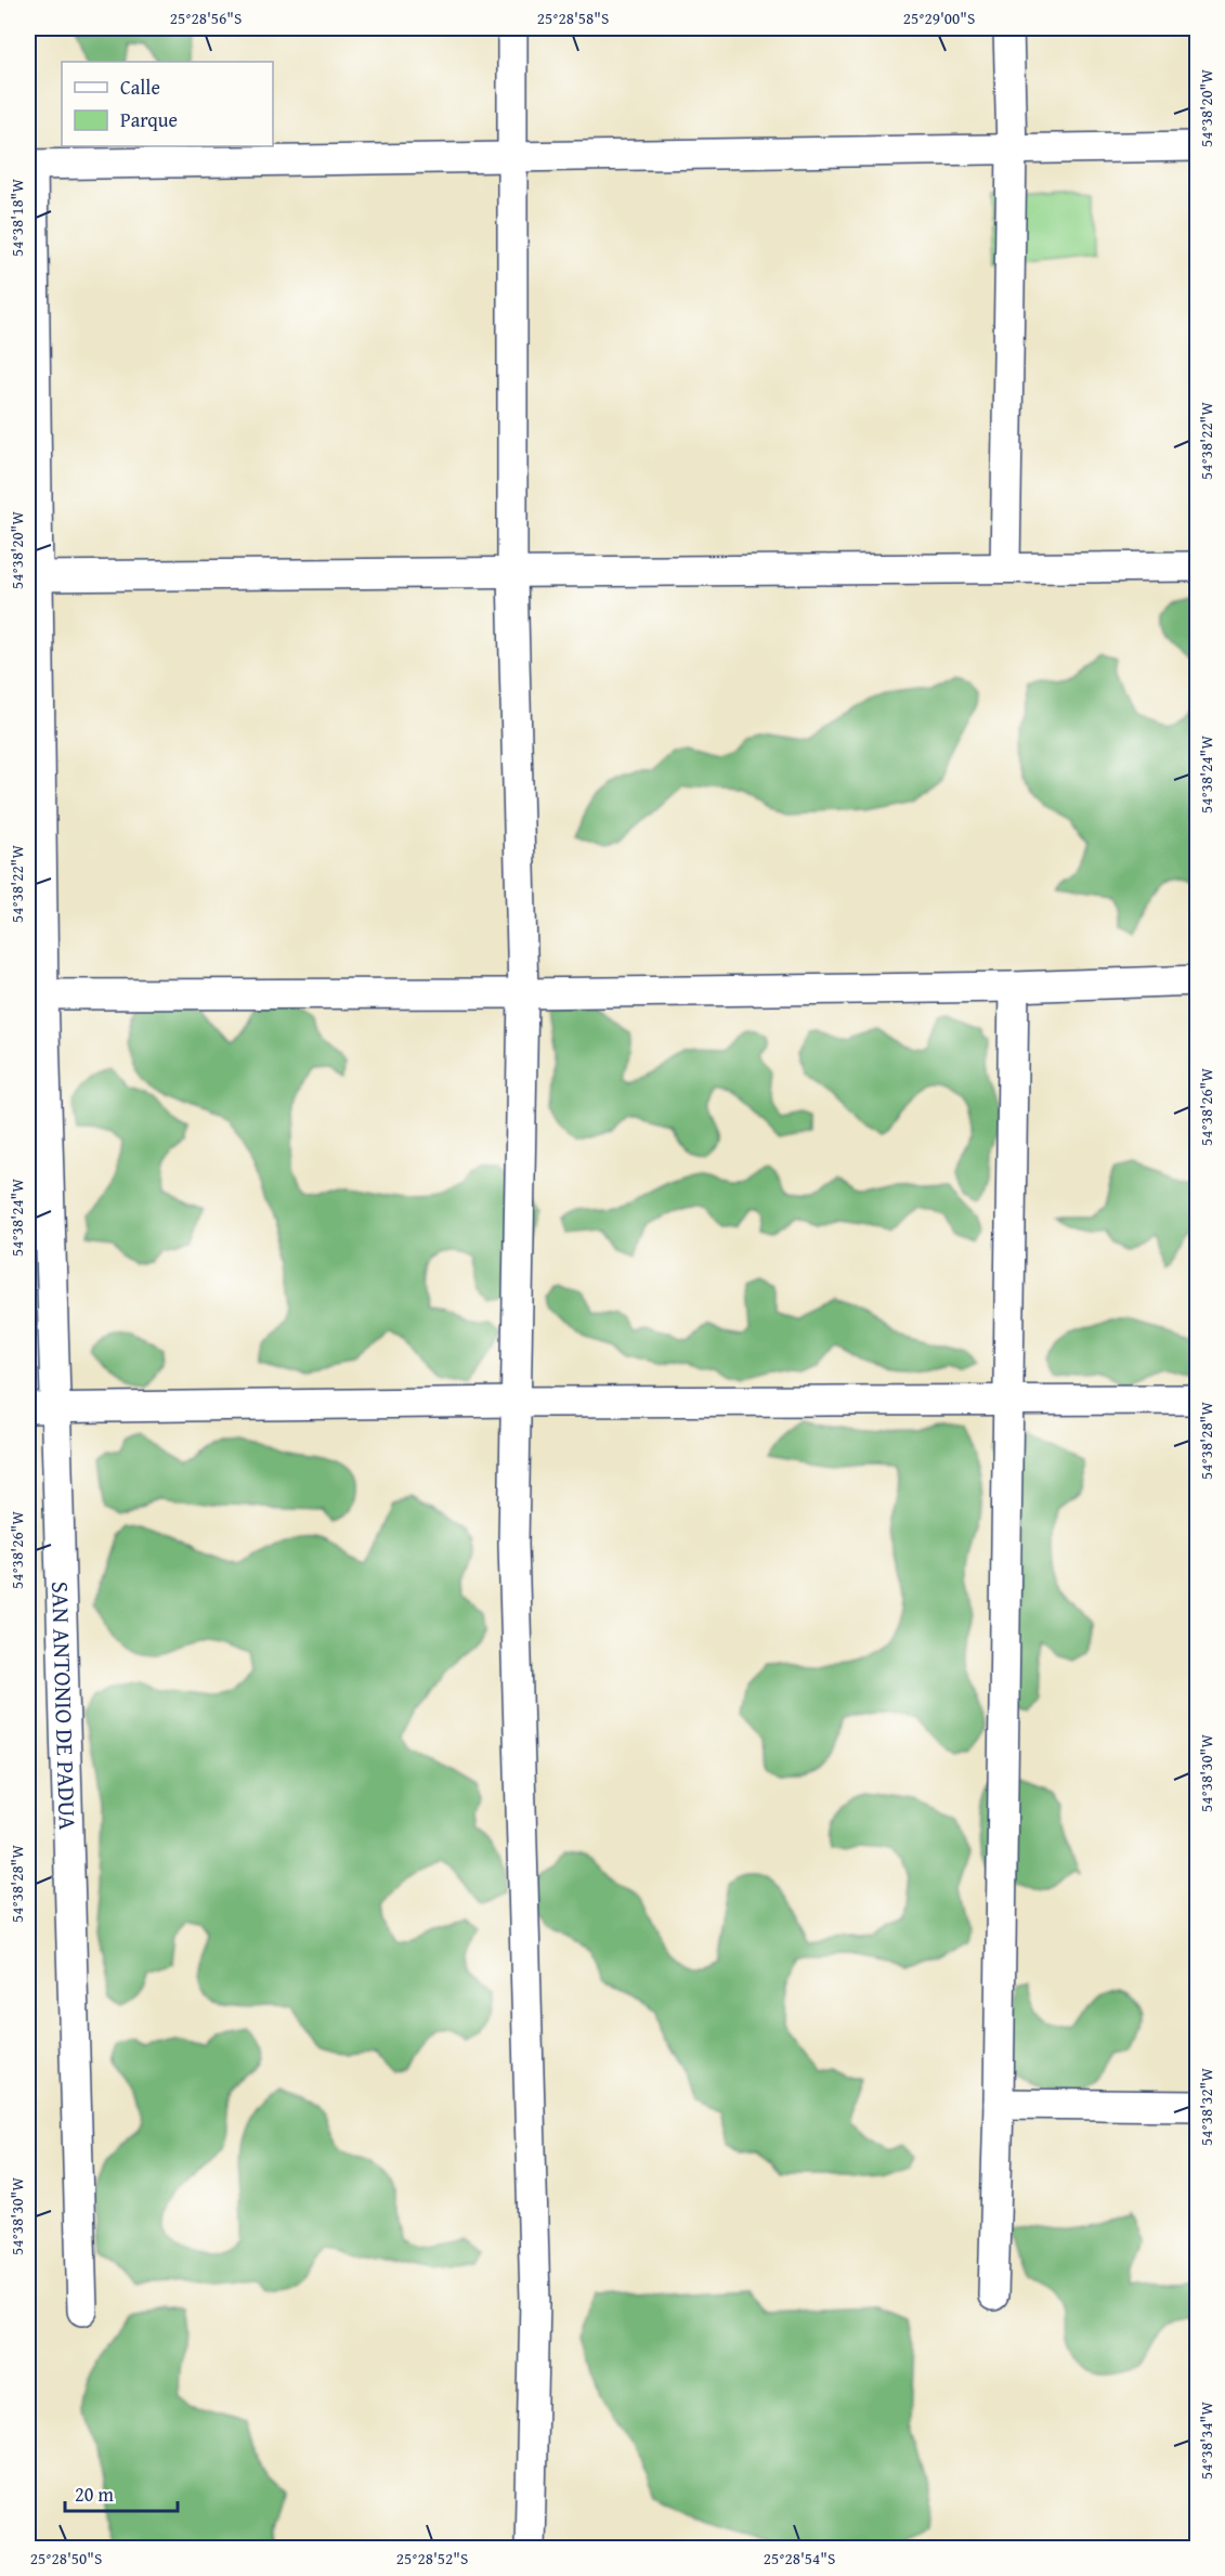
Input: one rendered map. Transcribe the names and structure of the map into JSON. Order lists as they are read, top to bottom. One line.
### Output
{"streets":{"street":["SAN ANTONIO DE PADUA"]},"legend":["Calle","Parque"],"scale_bar":"20 m","coordinates":["25°28'56\"S","25°28'58\"S","25°29'00\"S","54°38'20\"W","54°38'18\"W","54°38'22\"W","54°38'24\"W","54°38'26\"W","54°38'28\"W","54°38'30\"W","54°38'32\"W","54°38'34\"W","25°28'50\"S","25°28'52\"S","25°28'54\"S"]}
